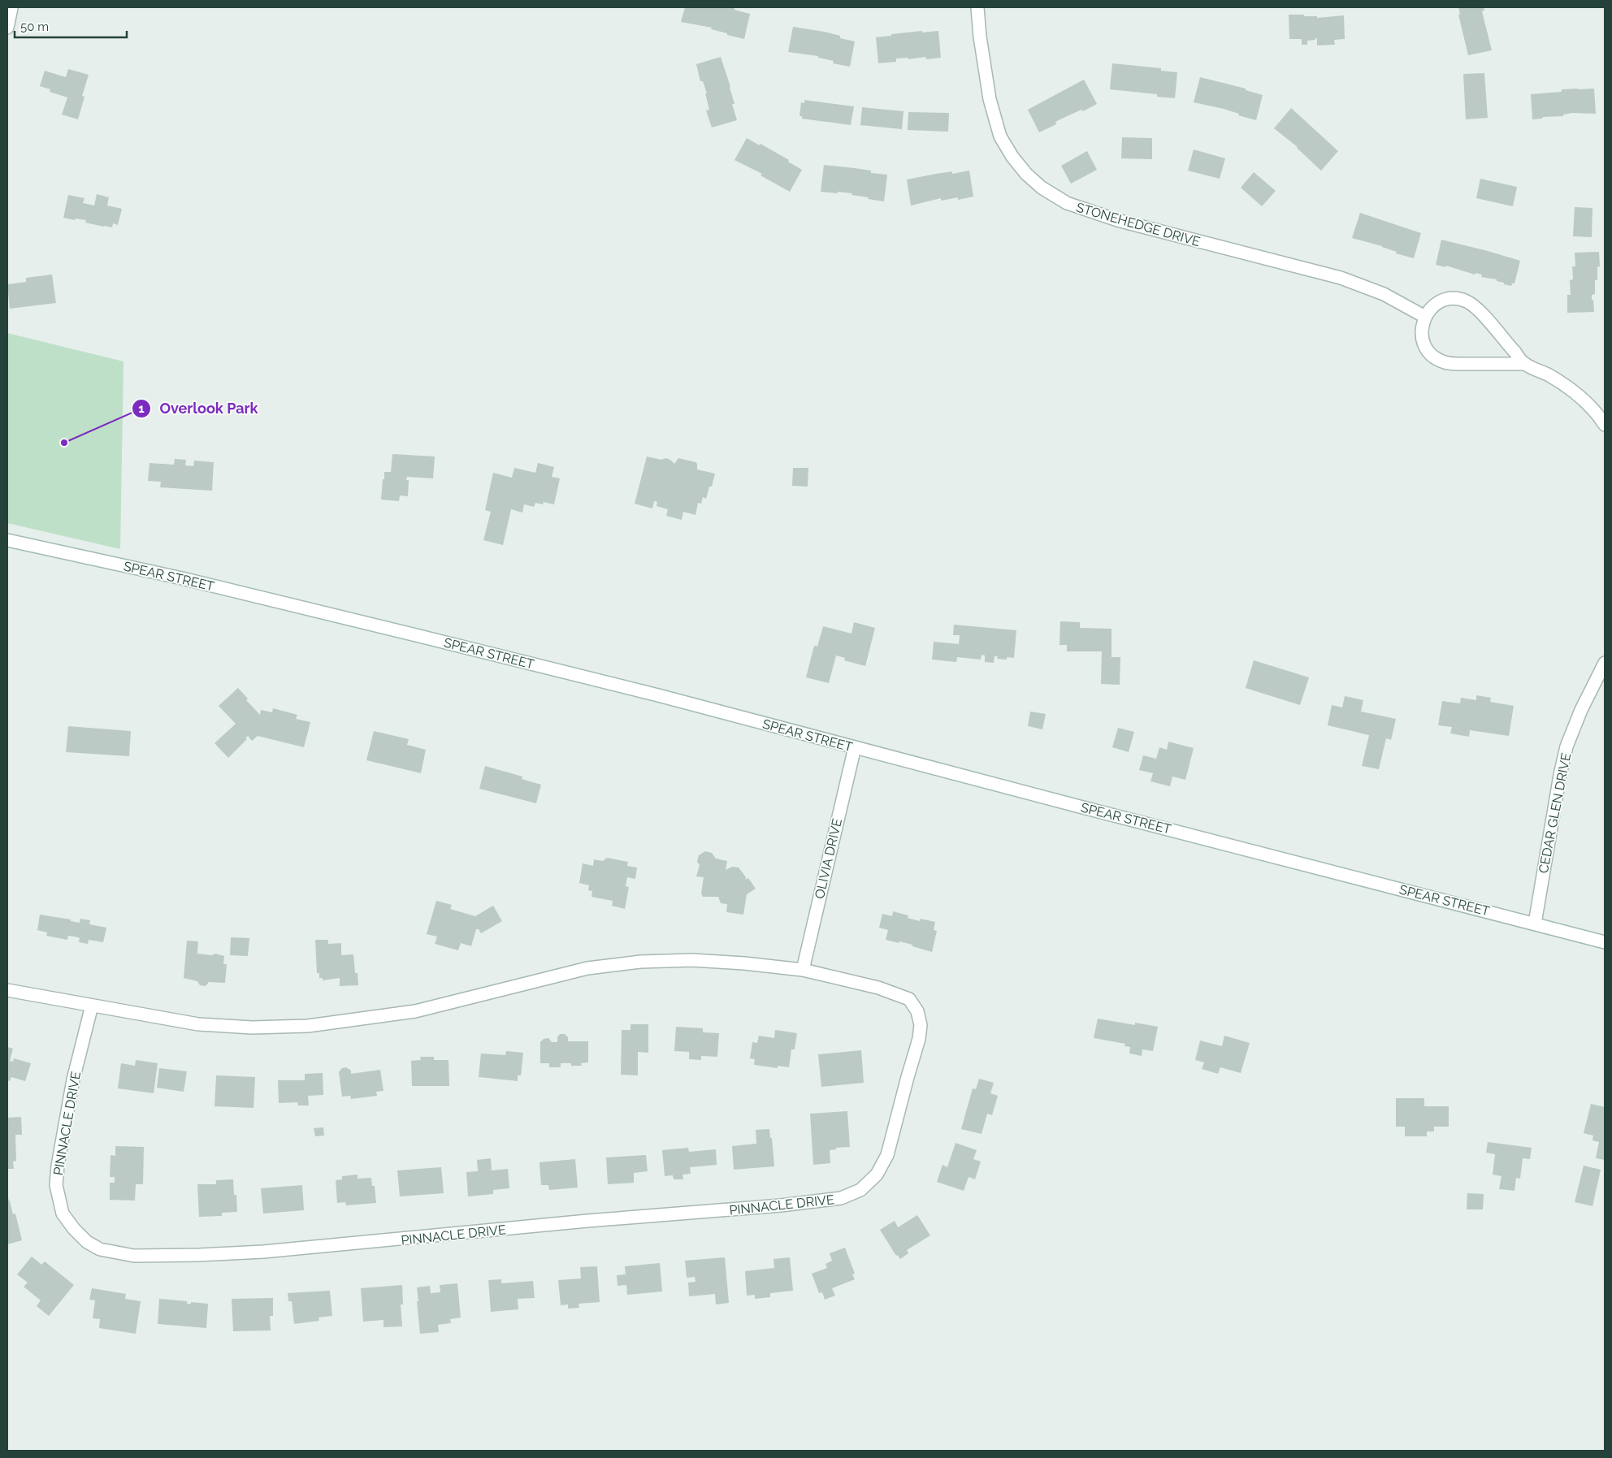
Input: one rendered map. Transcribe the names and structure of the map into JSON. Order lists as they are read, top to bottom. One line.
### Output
{"streets":{"street":["STONEHEDGE DRIVE","SPEAR STREET","CEDAR GLEN DRIVE","OLIVIA DRIVE","PINNACLE DRIVE"]},"crossings":[["SPEAR STREET","CEDAR GLEN DRIVE"],["SPEAR STREET","OLIVIA DRIVE"],["OLIVIA DRIVE","PINNACLE DRIVE"]],"places":["Overlook Park"],"scale_bar":"50 m"}
